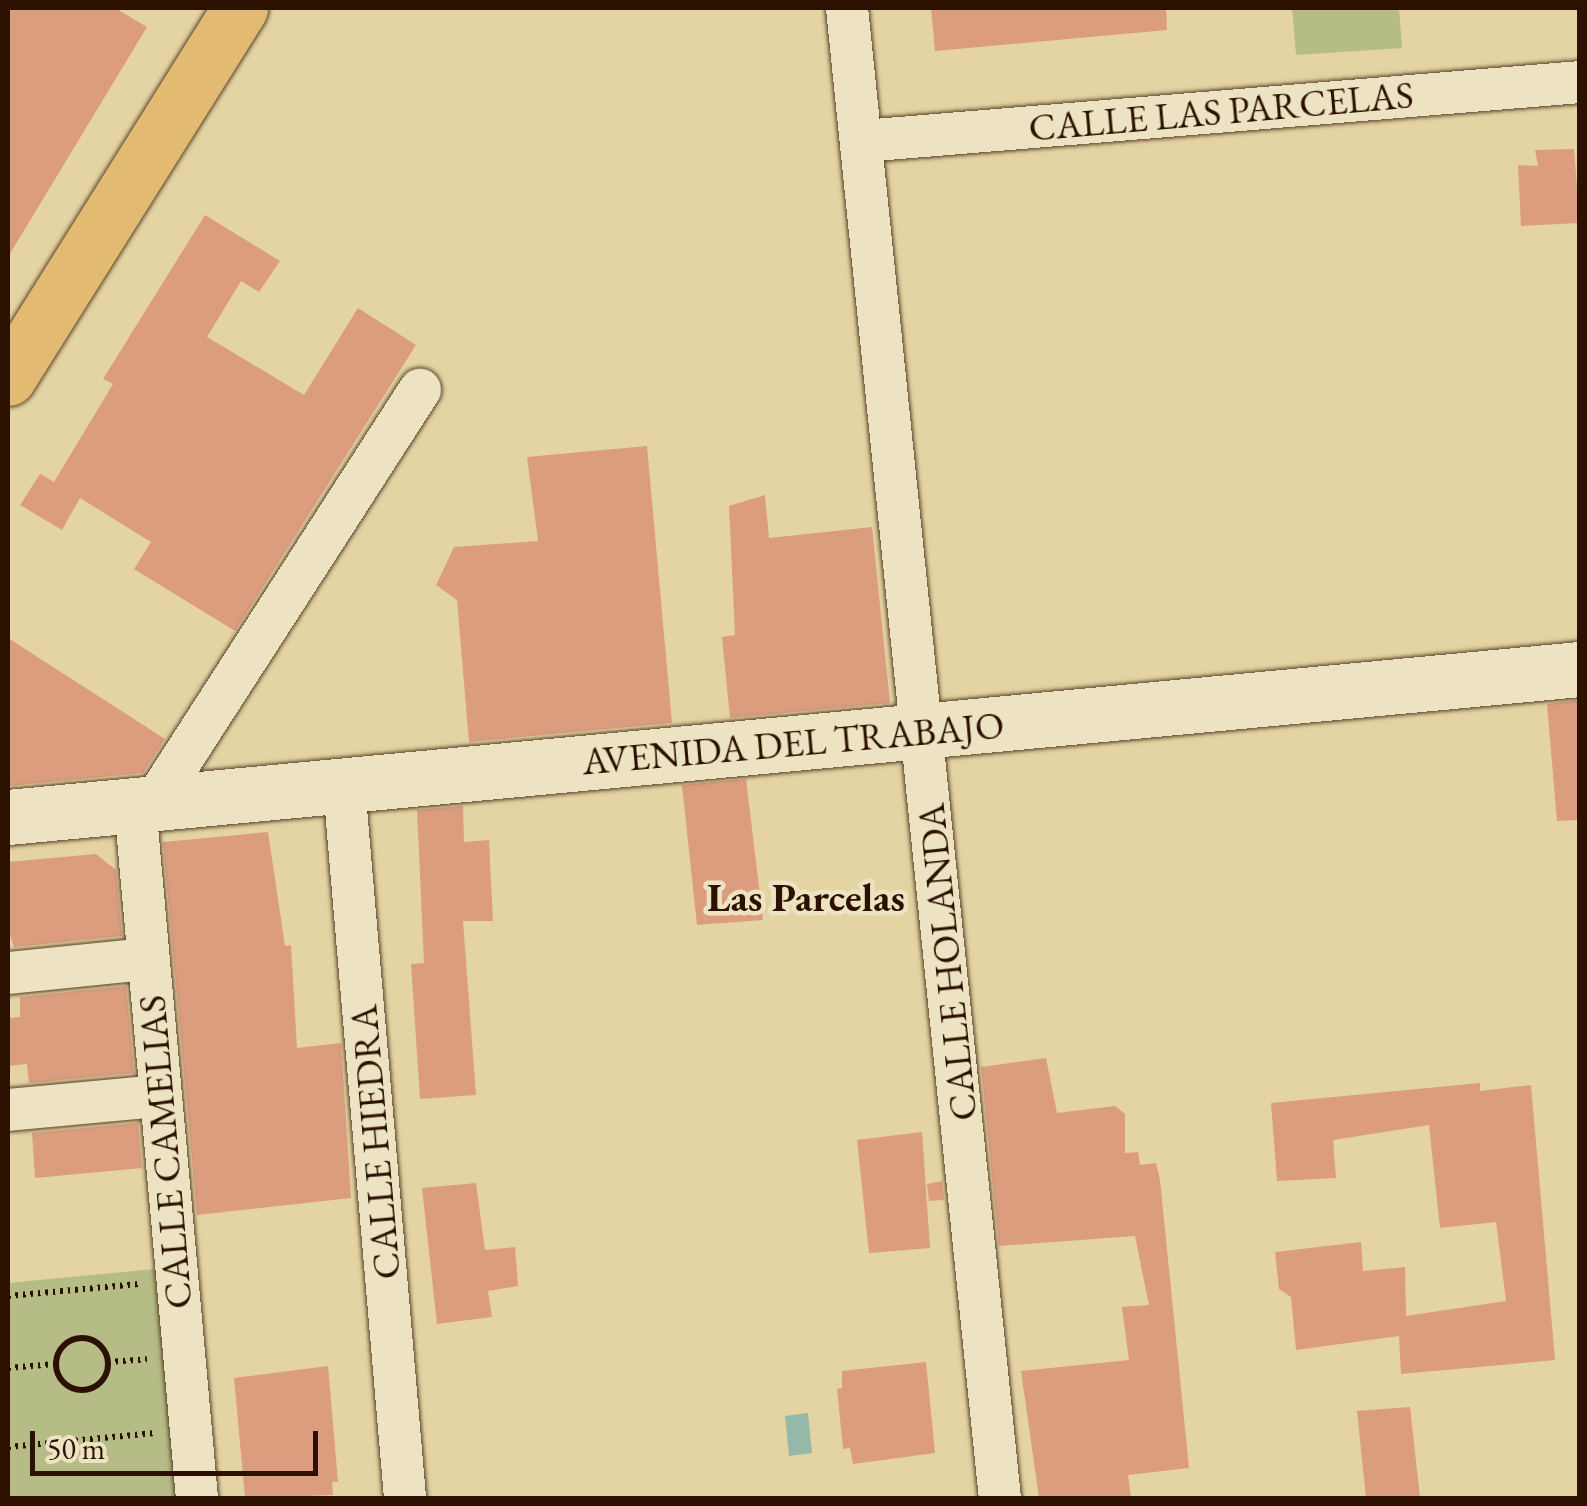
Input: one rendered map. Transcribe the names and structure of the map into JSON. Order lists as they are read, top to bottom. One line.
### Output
{"streets":{"street":["CALLE LAS PARCELAS","AVENIDA DEL TRABAJO","CALLE HOLANDA","CALLE HIEDRA","CALLE CAMELIAS"]},"crossings":[["CALLE LAS PARCELAS","CALLE HOLANDA"],["AVENIDA DEL TRABAJO","CALLE HOLANDA"],["AVENIDA DEL TRABAJO","CALLE HIEDRA"],["AVENIDA DEL TRABAJO","CALLE CAMELIAS"]],"districts":["Las Parcelas"],"scale_bar":"50 m"}
